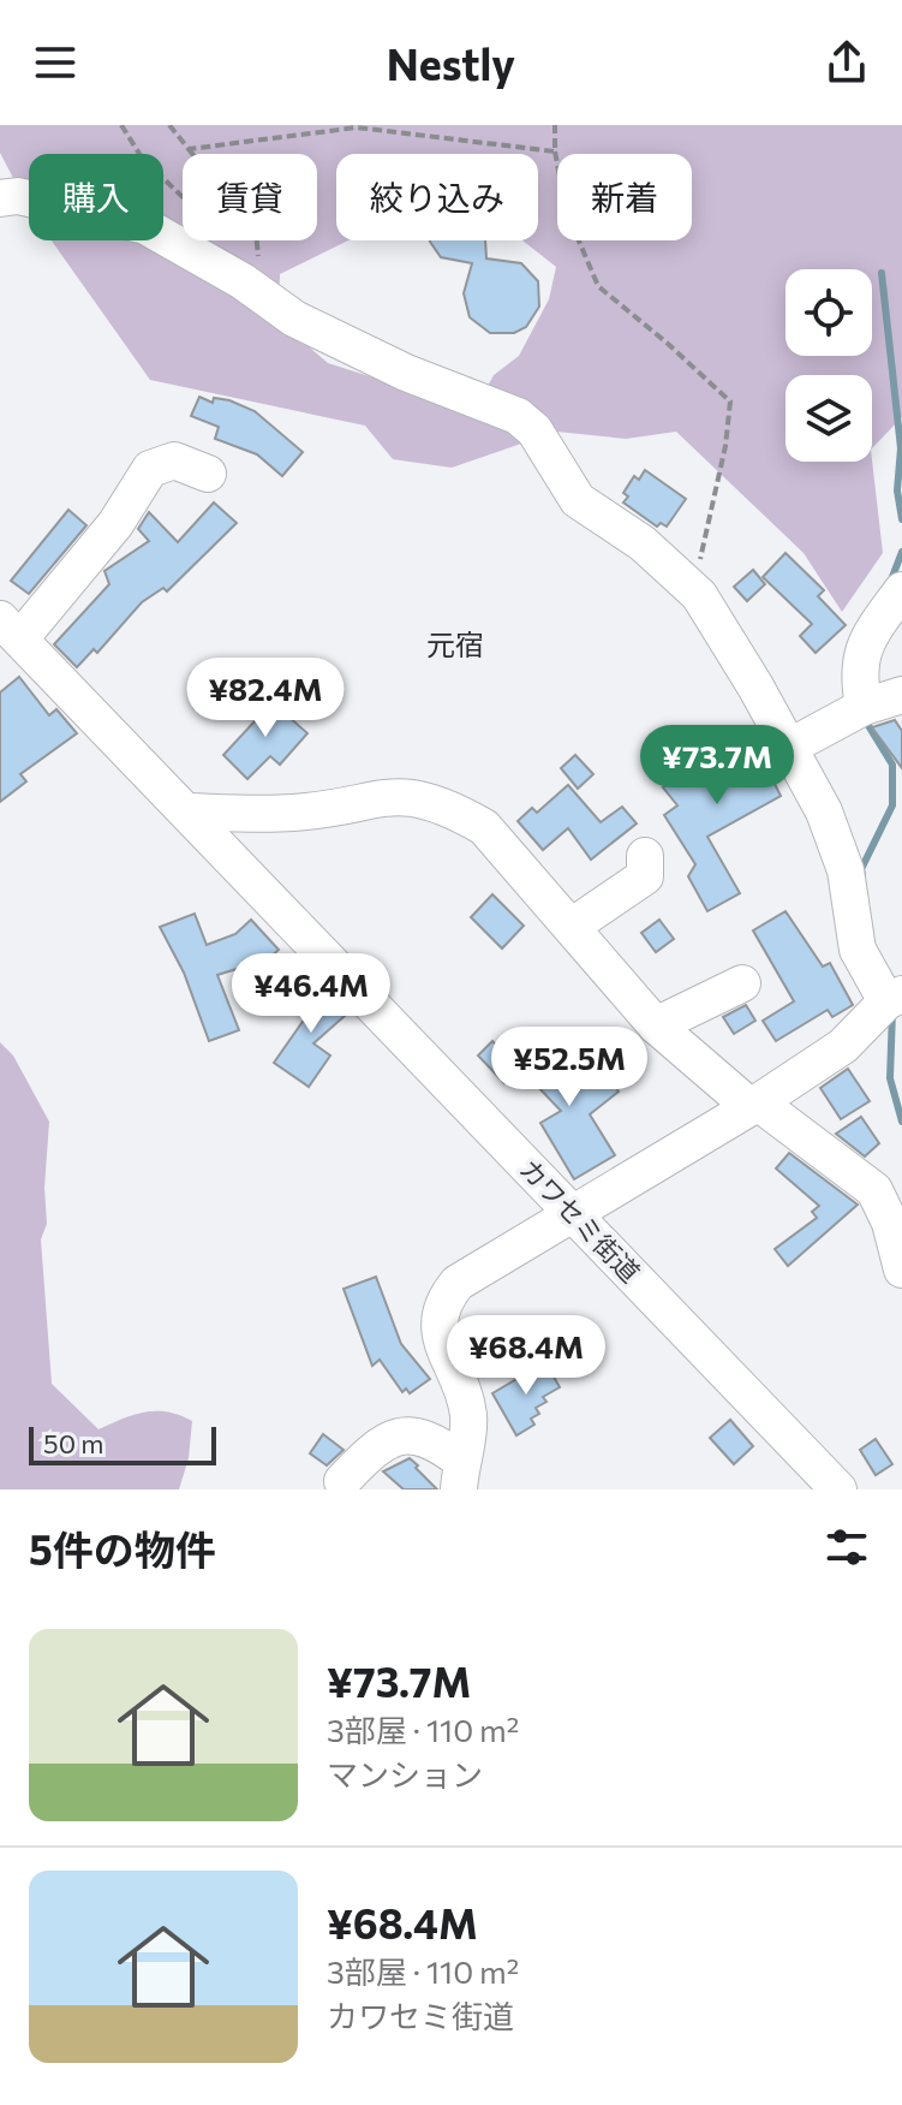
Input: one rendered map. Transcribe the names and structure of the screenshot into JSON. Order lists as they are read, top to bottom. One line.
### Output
{"streets":{"street":["カワセミ街道"]},"districts":["元宿"],"scale_bar":"50 m","page":{"header":"Nestly","chip":["購入","賃貸","絞り込み","新着"],"price":["¥82.4M","¥73.7M","¥46.4M","¥52.5M","¥68.4M"],"scale":"50 m","heading":"5件の物件","list":[{"name":"¥73.7M","note":"3部屋 · 110 m² · マンション"},{"name":"¥68.4M","note":"3部屋 · 110 m² · カワセミ街道"}]}}
